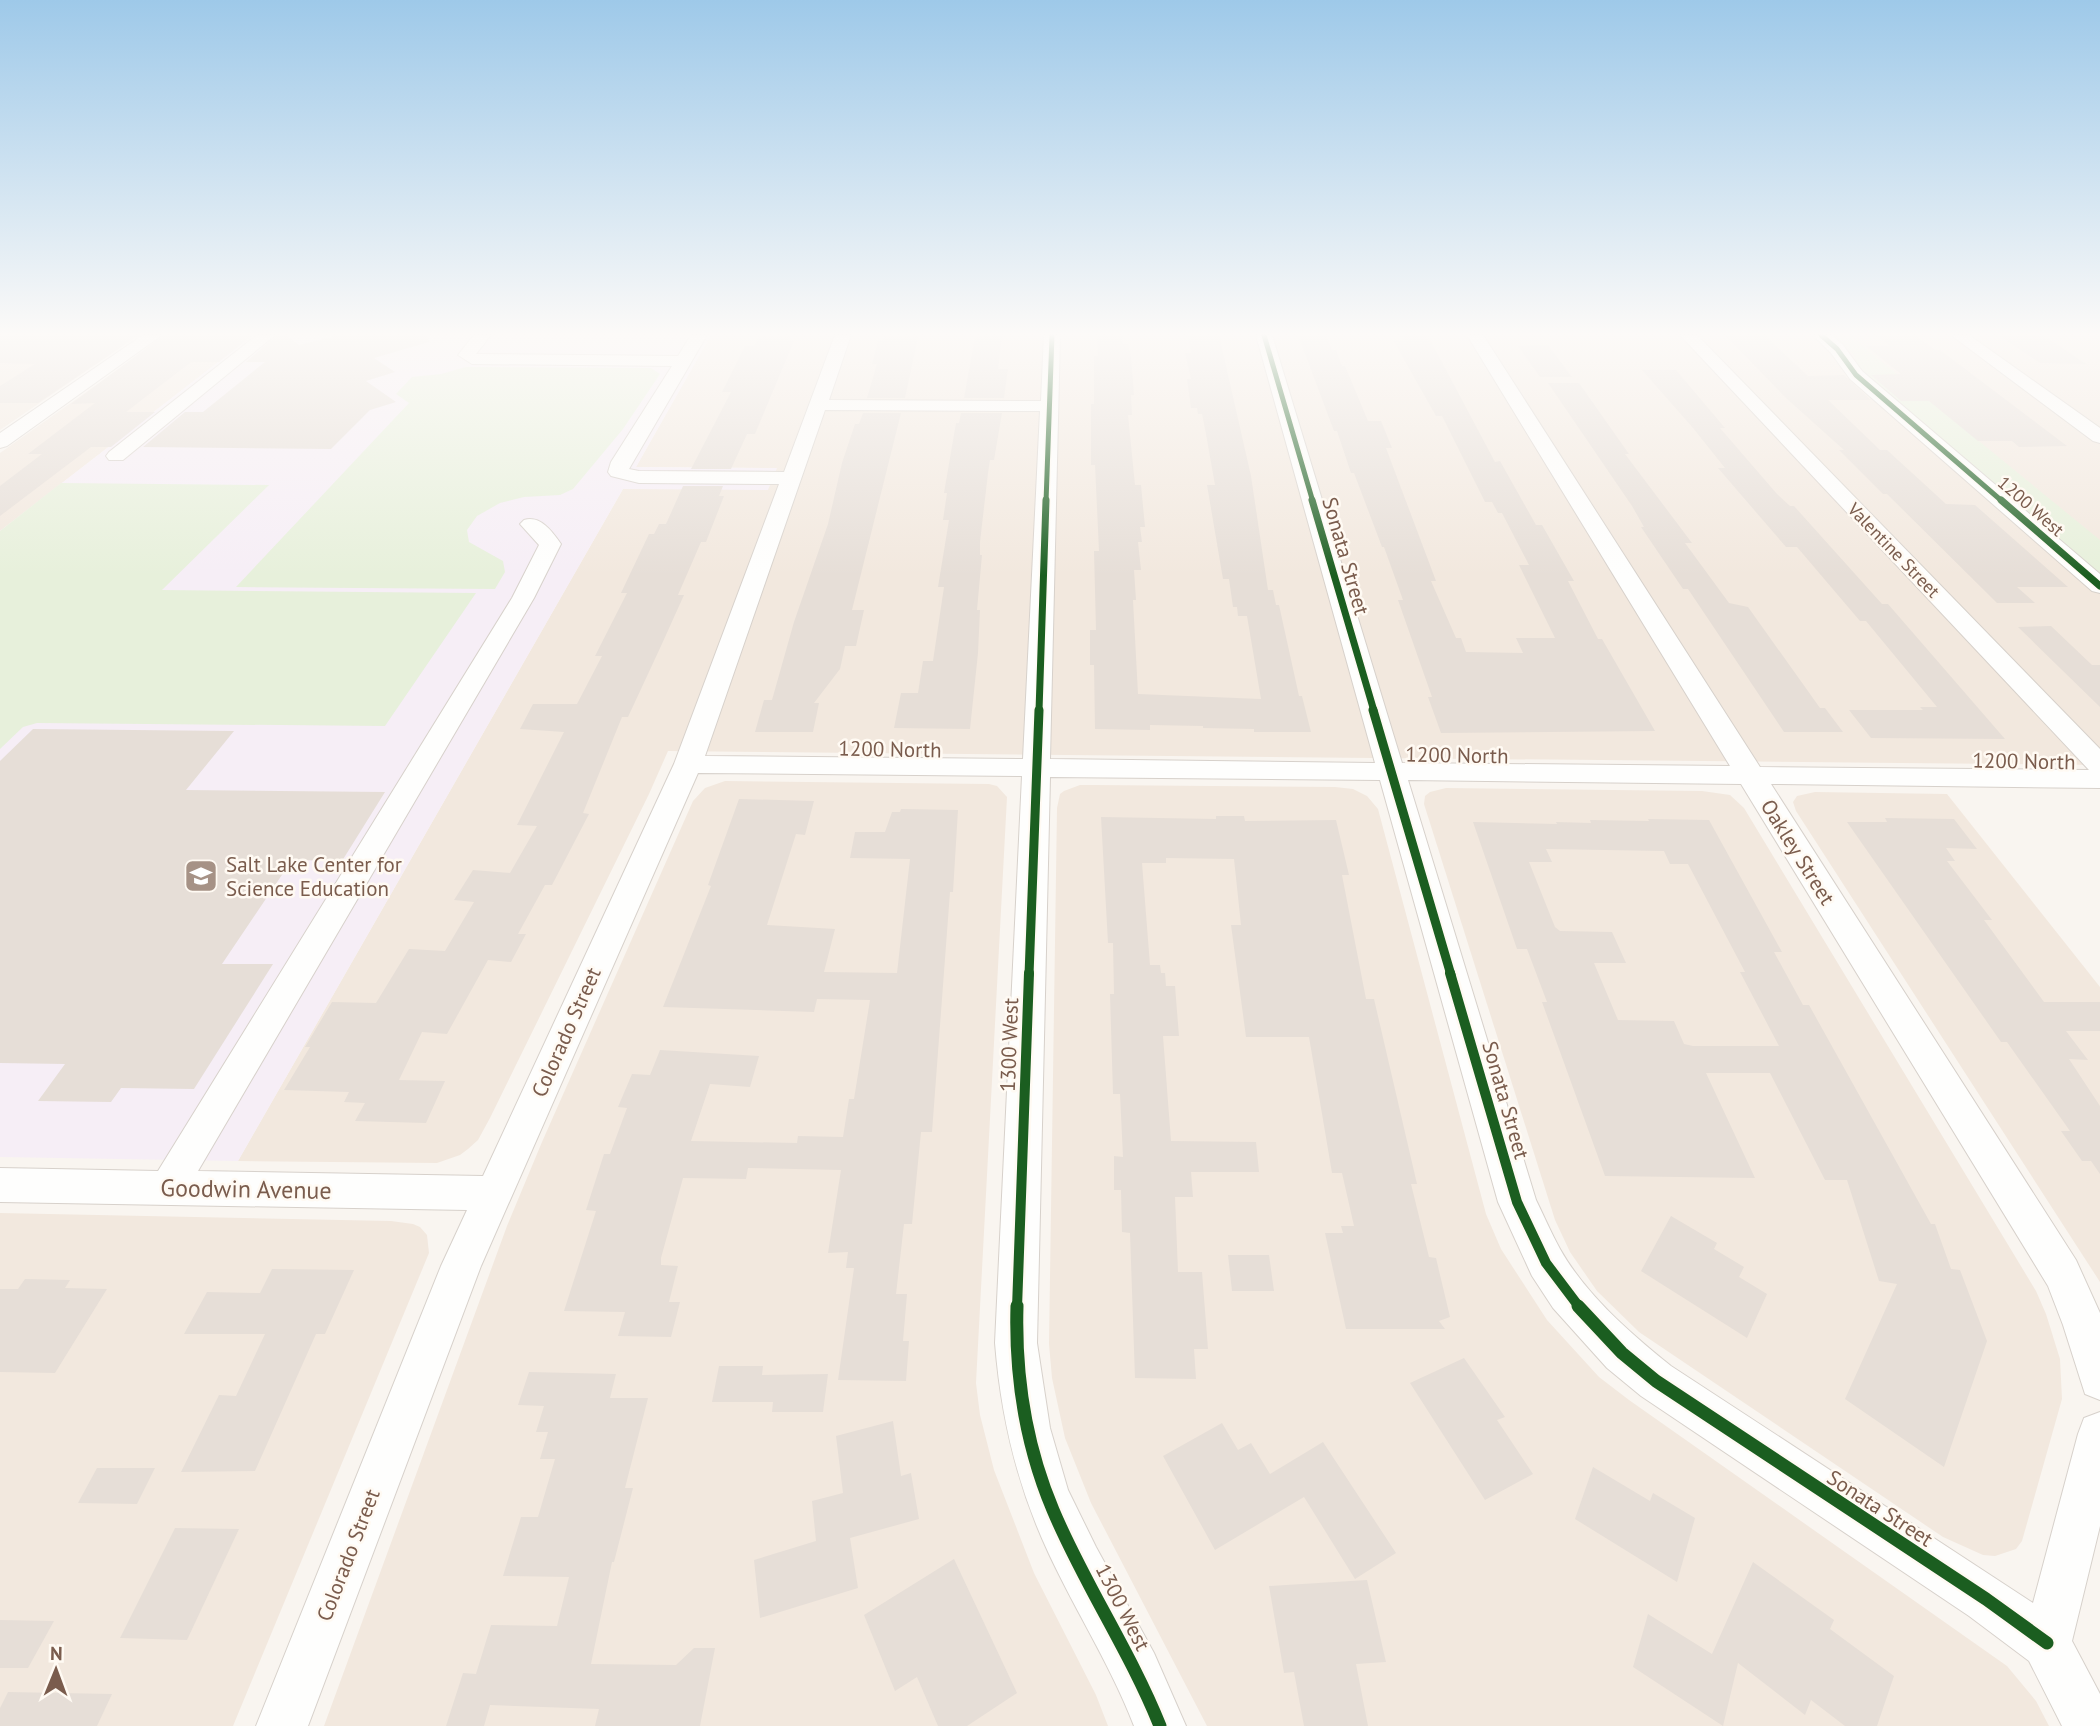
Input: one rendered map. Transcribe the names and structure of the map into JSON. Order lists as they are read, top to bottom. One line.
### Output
{"streets":{"street":["1200 West","Valentine Street","Sonata Street","1200 North","Oakley Street","Colorado Street","1300 West","Goodwin Avenue"]},"crossings":[["Sonata Street","1200 North"],["1200 North","Oakley Street"],["1200 North","Colorado Street"],["1200 North","1300 West"],["Colorado Street","Goodwin Avenue"]],"places":{"school or university":["Salt Lake Center for Science Education"]},"north":"top"}
